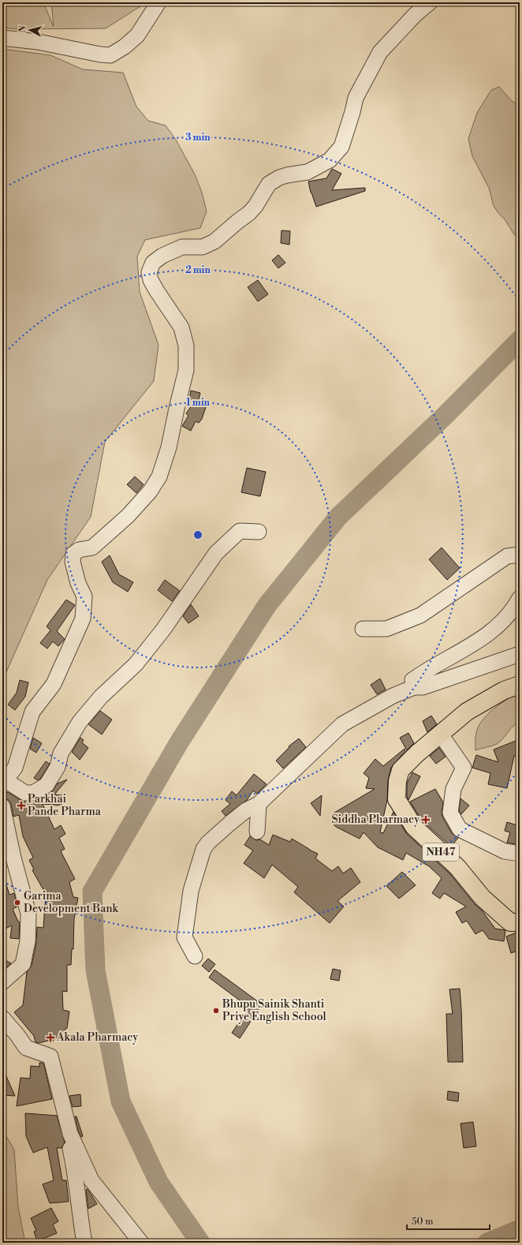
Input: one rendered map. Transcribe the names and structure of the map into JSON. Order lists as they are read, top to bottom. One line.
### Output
{"streets":{"highway":["NH47"]},"places":{"health":["Parkhai Pande Pharma","Siddha Pharmacy","Akala Pharmacy"],"other":["Garima Development Bank","Bhupu Sainik Shanti Priye English School"]},"scale_bar":"50 m","north":"left","rings":["3 min","2 min","1 min"]}
